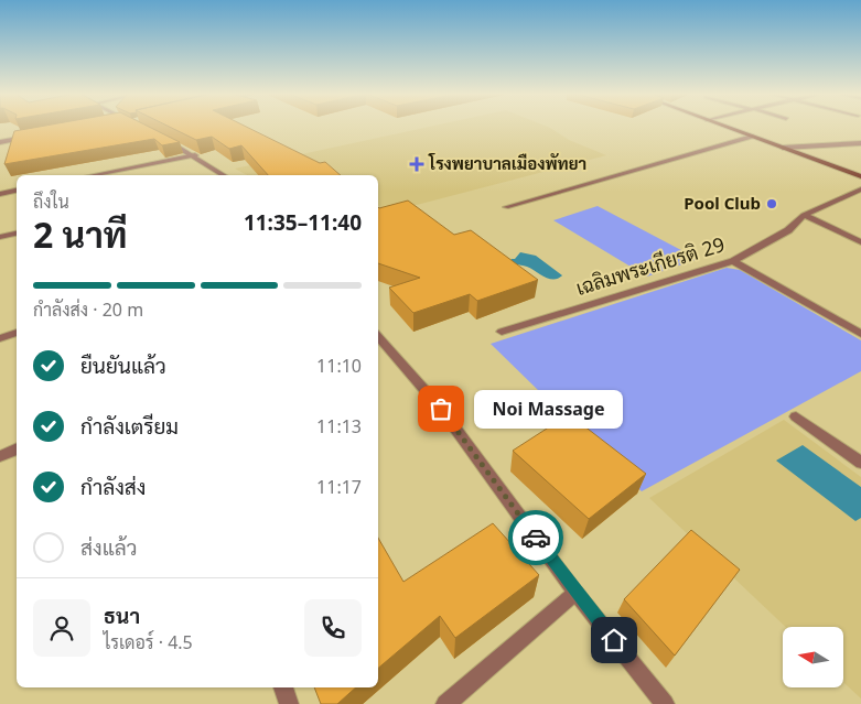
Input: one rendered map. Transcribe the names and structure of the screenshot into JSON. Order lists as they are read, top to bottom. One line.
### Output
{"streets":{"street":["เฉลิมพระเกียรติ 29"]},"places":{"health":["โรงพยาบาลเมืองพัทยา"],"other":["Pool Club","Noi Massage"]},"north":"left","page":{"heading":["2 นาที","ถึงใน","11:35–11:40"],"panel":["ธนา","ไรเดอร์ · 4.5"],"bar":"กำลังส่ง · 20 m","list":[["ยืนยันแล้ว","11:10"],["กำลังเตรียม","11:13"],["กำลังส่ง","11:17"],"ส่งแล้ว"],"bubble":"Noi Massage"}}
